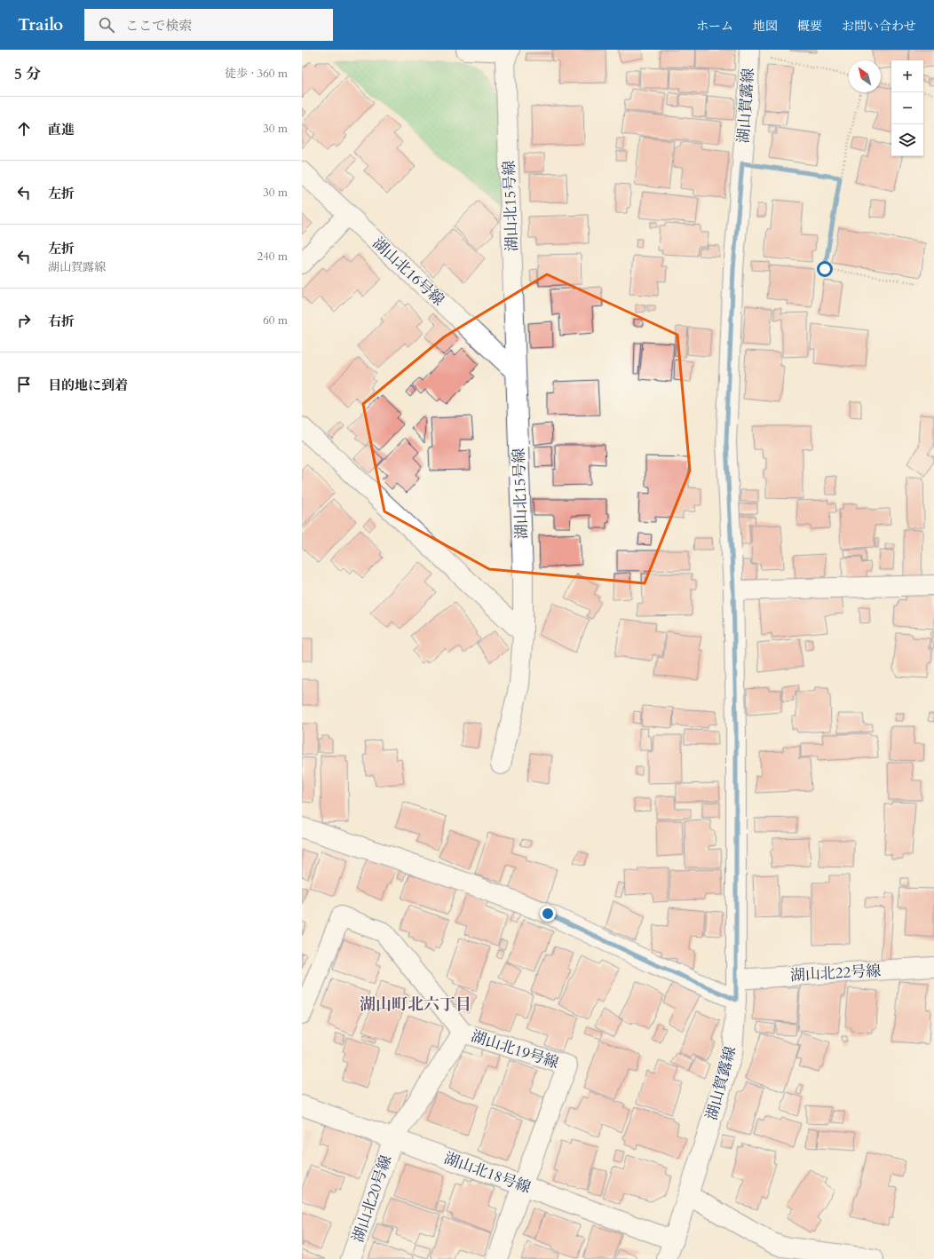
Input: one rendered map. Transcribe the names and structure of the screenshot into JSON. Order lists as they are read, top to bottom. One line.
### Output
{"streets":{"street":["湖山賀露線","湖山北15号線","湖山北16号線","湖山北22号線","湖山北19号線","湖山北18号線","湖山北20号線"]},"crossings":[["湖山賀露線","湖山北22号線"],["湖山賀露線","湖山北18号線"],["湖山北15号線","湖山北16号線"],["湖山北19号線","湖山北18号線"],["湖山北19号線","湖山北20号線"],["湖山北18号線","湖山北20号線"]],"districts":["湖山町北六丁目"],"north":"top left","page":{"header":"Trailo","search":"ここで検索","nav":["ホーム","地図","概要","お問い合わせ"],"heading":["5 分","徒歩 · 360 m"],"map_buttons":["+","−"],"list":[["直進","30 m"],["左折","30 m"],["左折","湖山賀露線","240 m"],["右折","60 m"],"目的地に到着"]}}
